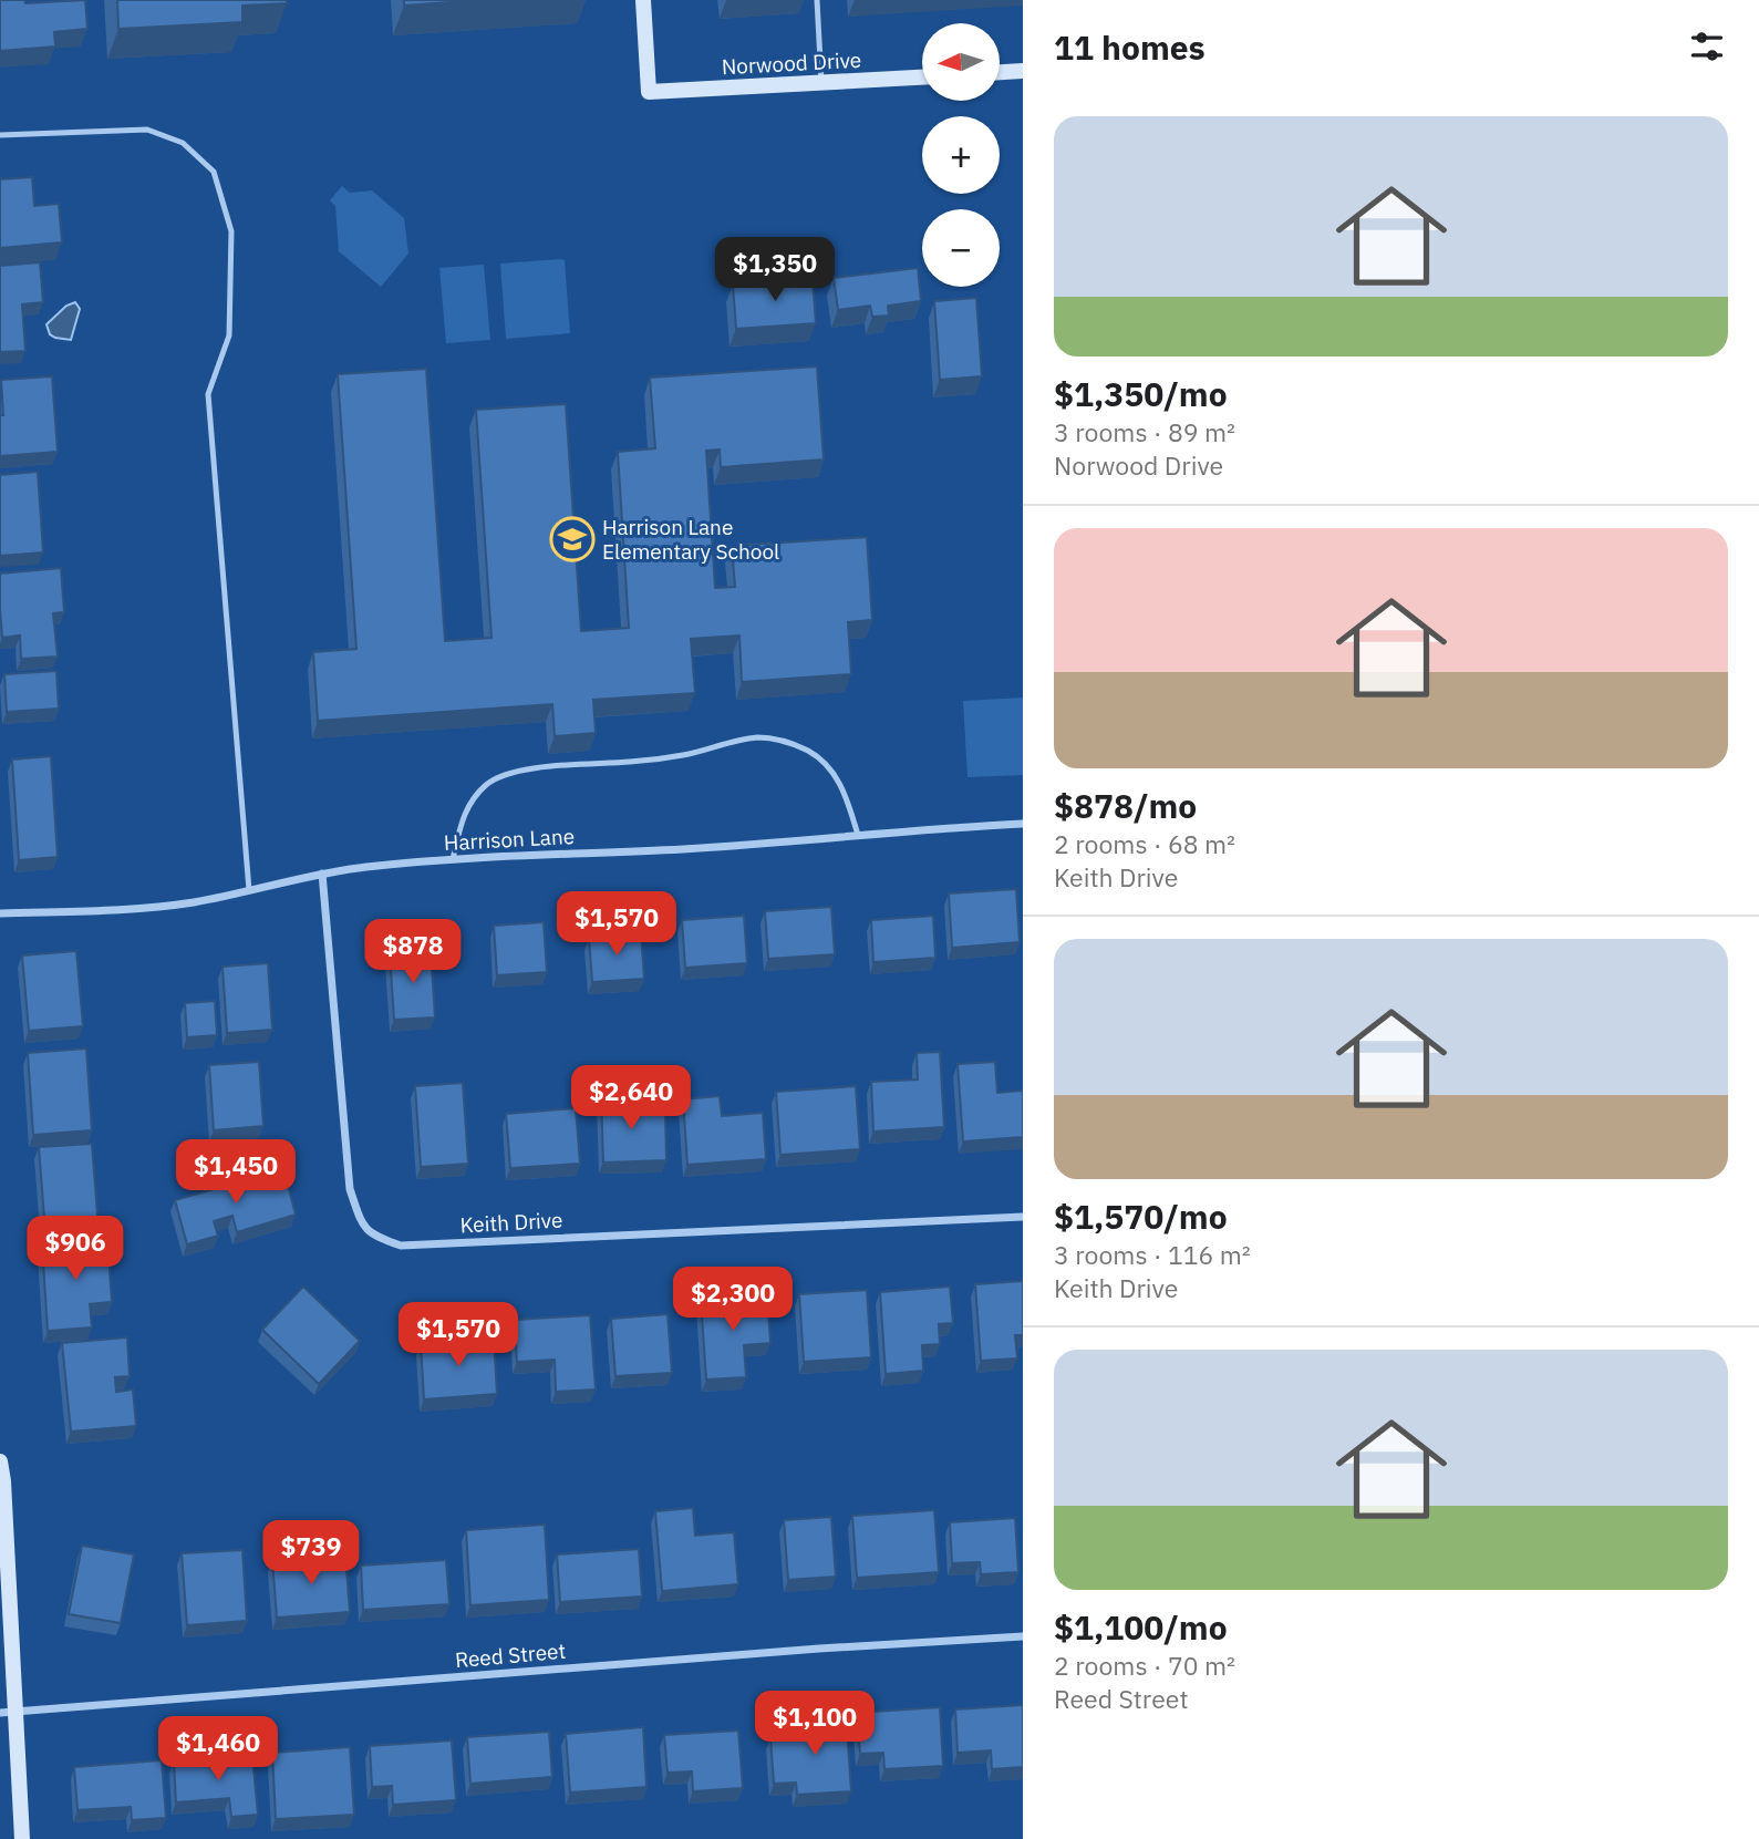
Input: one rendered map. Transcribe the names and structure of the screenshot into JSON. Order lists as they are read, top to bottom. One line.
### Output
{"streets":{"street":["Norwood Drive","Harrison Lane","Keith Drive","Reed Street"]},"crossings":[["Harrison Lane","Keith Drive"]],"places":{"school or university":["Harrison Lane Elementary School"]},"north":"left","page":{"heading":"11 homes","map_buttons":["+","−"],"list":[{"name":"$1,350/mo","note":"3 rooms · 89 m² · Norwood Drive"},{"name":"$878/mo","note":"2 rooms · 68 m² · Keith Drive"},{"name":"$1,570/mo","note":"3 rooms · 116 m² · Keith Drive"},{"name":"$1,100/mo","note":"2 rooms · 70 m² · Reed Street"}],"price":["$1,350","$1,570","$878","$2,640","$1,450","$906","$2,300","$1,570","$739","$1,100","$1,460"]}}
